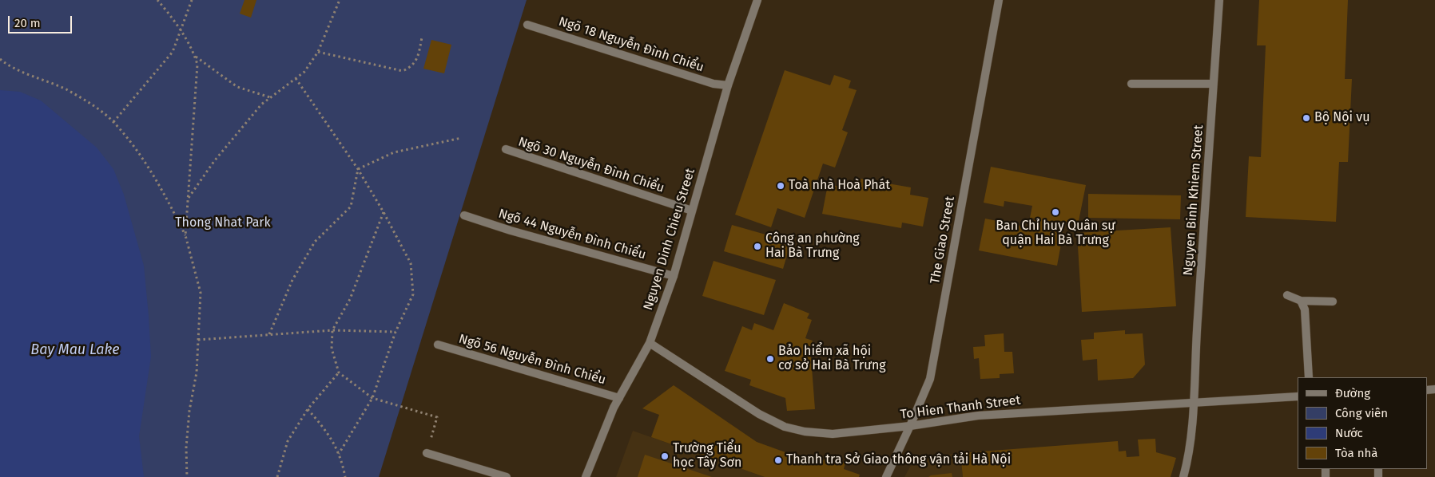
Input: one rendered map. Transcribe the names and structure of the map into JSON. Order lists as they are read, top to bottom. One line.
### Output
{"streets":{"street":["Ngõ 18 Nguyễn Đình Chiểu","Ngõ 30 Nguyễn Đình Chiểu","Nguyen Binh Khiem Street","Ngõ 44 Nguyễn Đình Chiểu","Nguyen Dinh Chieu Street","The Giao Street","Ngõ 56 Nguyễn Đình Chiểu","To Hien Thanh Street"]},"crossings":[["Ngõ 18 Nguyễn Đình Chiểu","Nguyen Dinh Chieu Street"],["Ngõ 30 Nguyễn Đình Chiểu","Nguyen Dinh Chieu Street"],["Nguyen Binh Khiem Street","To Hien Thanh Street"],["Ngõ 44 Nguyễn Đình Chiểu","Nguyen Dinh Chieu Street"],["Nguyen Dinh Chieu Street","Ngõ 56 Nguyễn Đình Chiểu"],["Nguyen Dinh Chieu Street","To Hien Thanh Street"],["The Giao Street","To Hien Thanh Street"]],"water":["Bay Mau Lake"],"parks":["Thong Nhat Park"],"places":["Bộ Nội vụ","Toà nhà Hoà Phát","Ban Chỉ huy Quân sự quận Hai Bà Trưng","Công an phường Hai Bà Trưng","Bảo hiểm xã hội cơ sở Hai Bà Trưng","Trường Tiểu học Tây Sơn","Thanh tra Sở Giao thông vận tải Hà Nội"],"legend":["Đường","Công viên","Nước","Tòa nhà"],"scale_bar":"20 m"}
